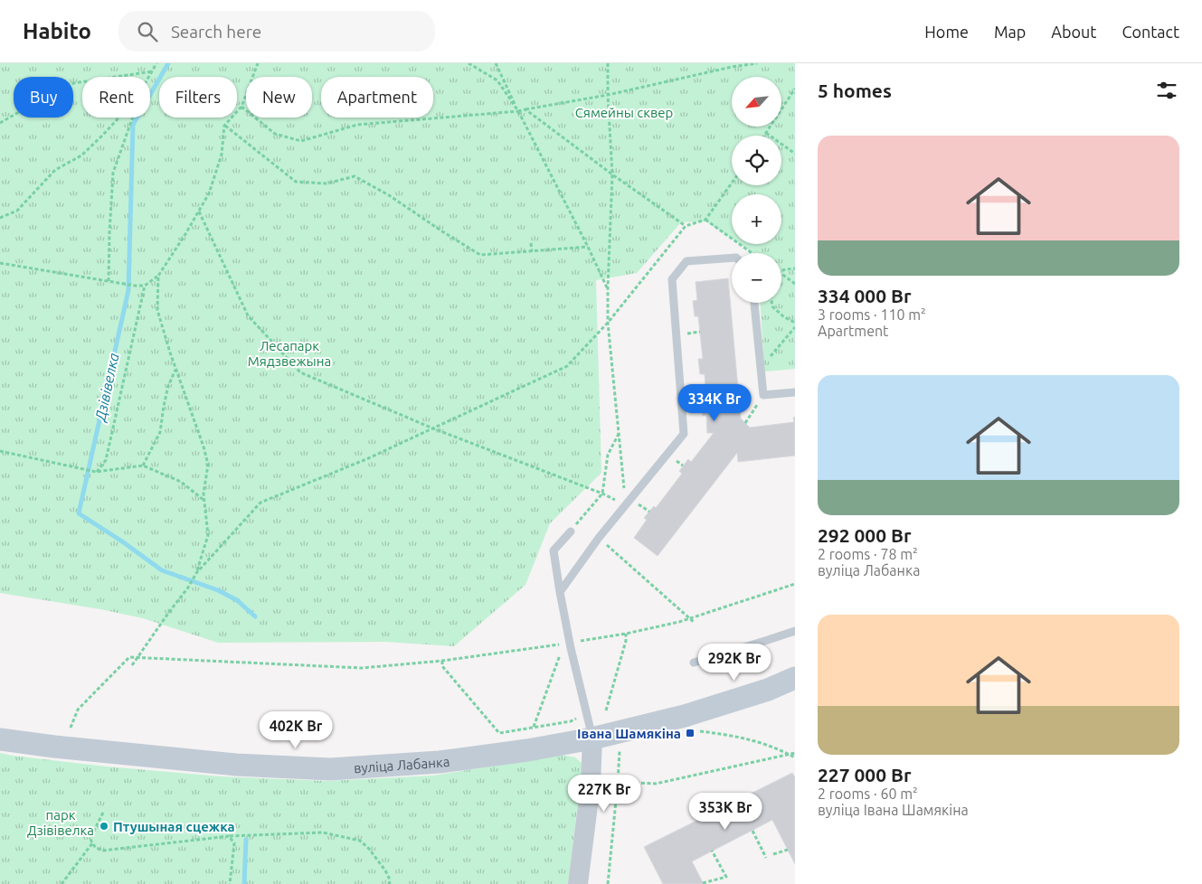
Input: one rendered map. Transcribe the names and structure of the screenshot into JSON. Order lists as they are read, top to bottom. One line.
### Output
{"streets":{"main road":["вуліца Лабанка"]},"water":["Дзівівелка"],"parks":["Сямейны сквер","Лесапарк Мядзвежына","парк Дзівівелка"],"places":{"transit":["Івана Шамякіна"],"other":["Птушыная сцежка"]},"north":"bottom left","page":{"header":"Habito","search":"Search here","nav":["Home","Map","About","Contact"],"heading":"5 homes","map_buttons":["+","−"],"chip":["Buy","Rent","Filters","New","Apartment"],"list":[{"name":"334 000 Br","note":"3 rooms · 110 m² · Apartment"},{"name":"292 000 Br","note":"2 rooms · 78 m² · вуліца Лабанка"},{"name":"227 000 Br","note":"2 rooms · 60 m² · вуліца Івана Шамякіна"}],"price":["334K Br","292K Br","402K Br","227K Br","353K Br"]}}
